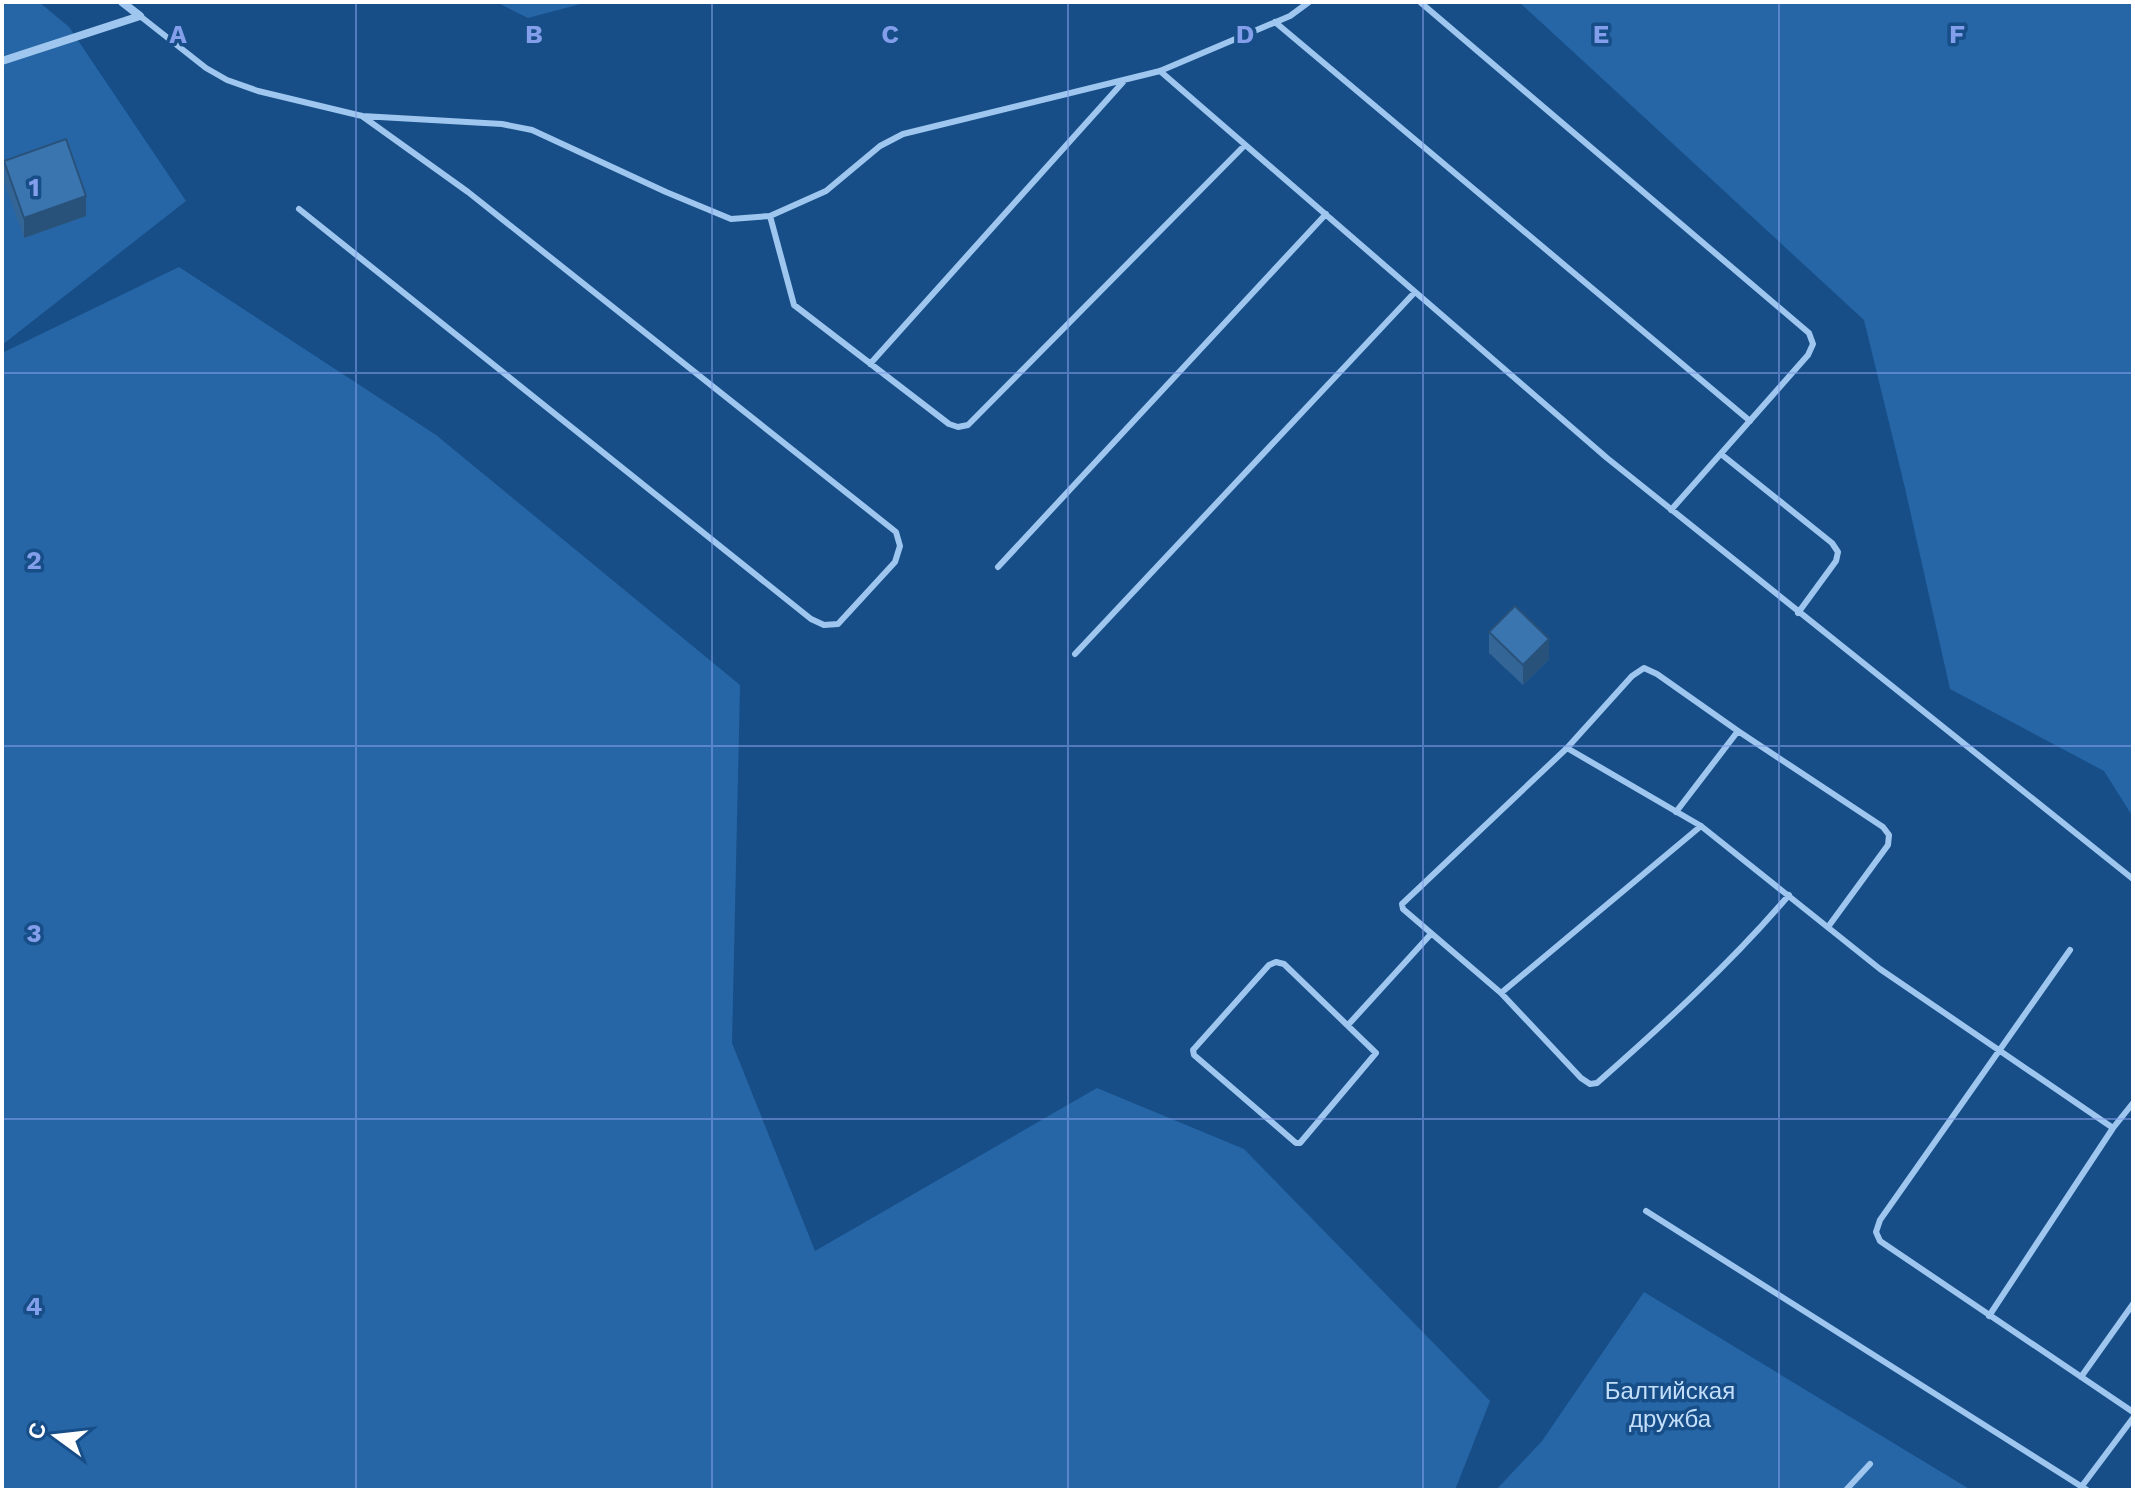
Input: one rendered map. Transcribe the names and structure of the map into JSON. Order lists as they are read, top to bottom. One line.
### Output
{"parks":["Балтийская дружба"],"north":"left","grid":{"columns":["A","B","C","D","E","F"],"rows":["1","2","3","4"]}}
